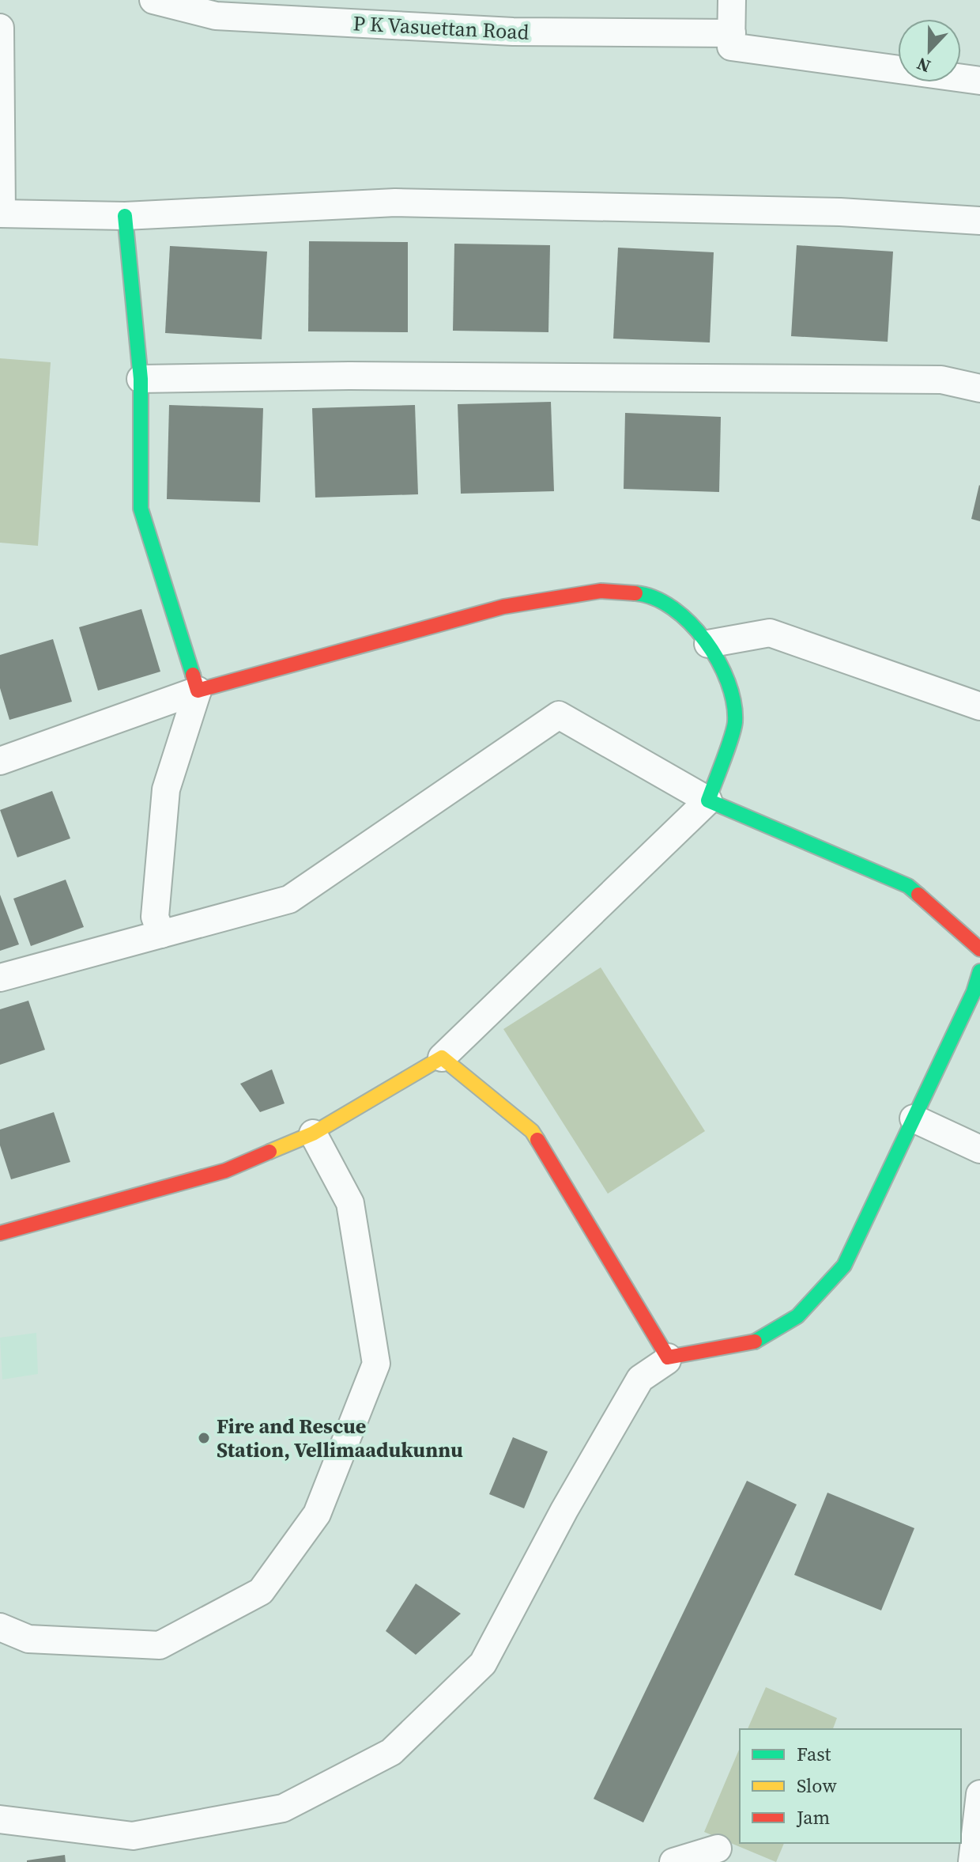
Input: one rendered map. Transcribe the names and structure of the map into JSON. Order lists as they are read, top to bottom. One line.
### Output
{"streets":{"street":["P K Vasuettan Road"]},"places":["Fire and Rescue Station, Vellimaadukunnu"],"legend":["Fast","Slow","Jam"],"north":"bottom"}
